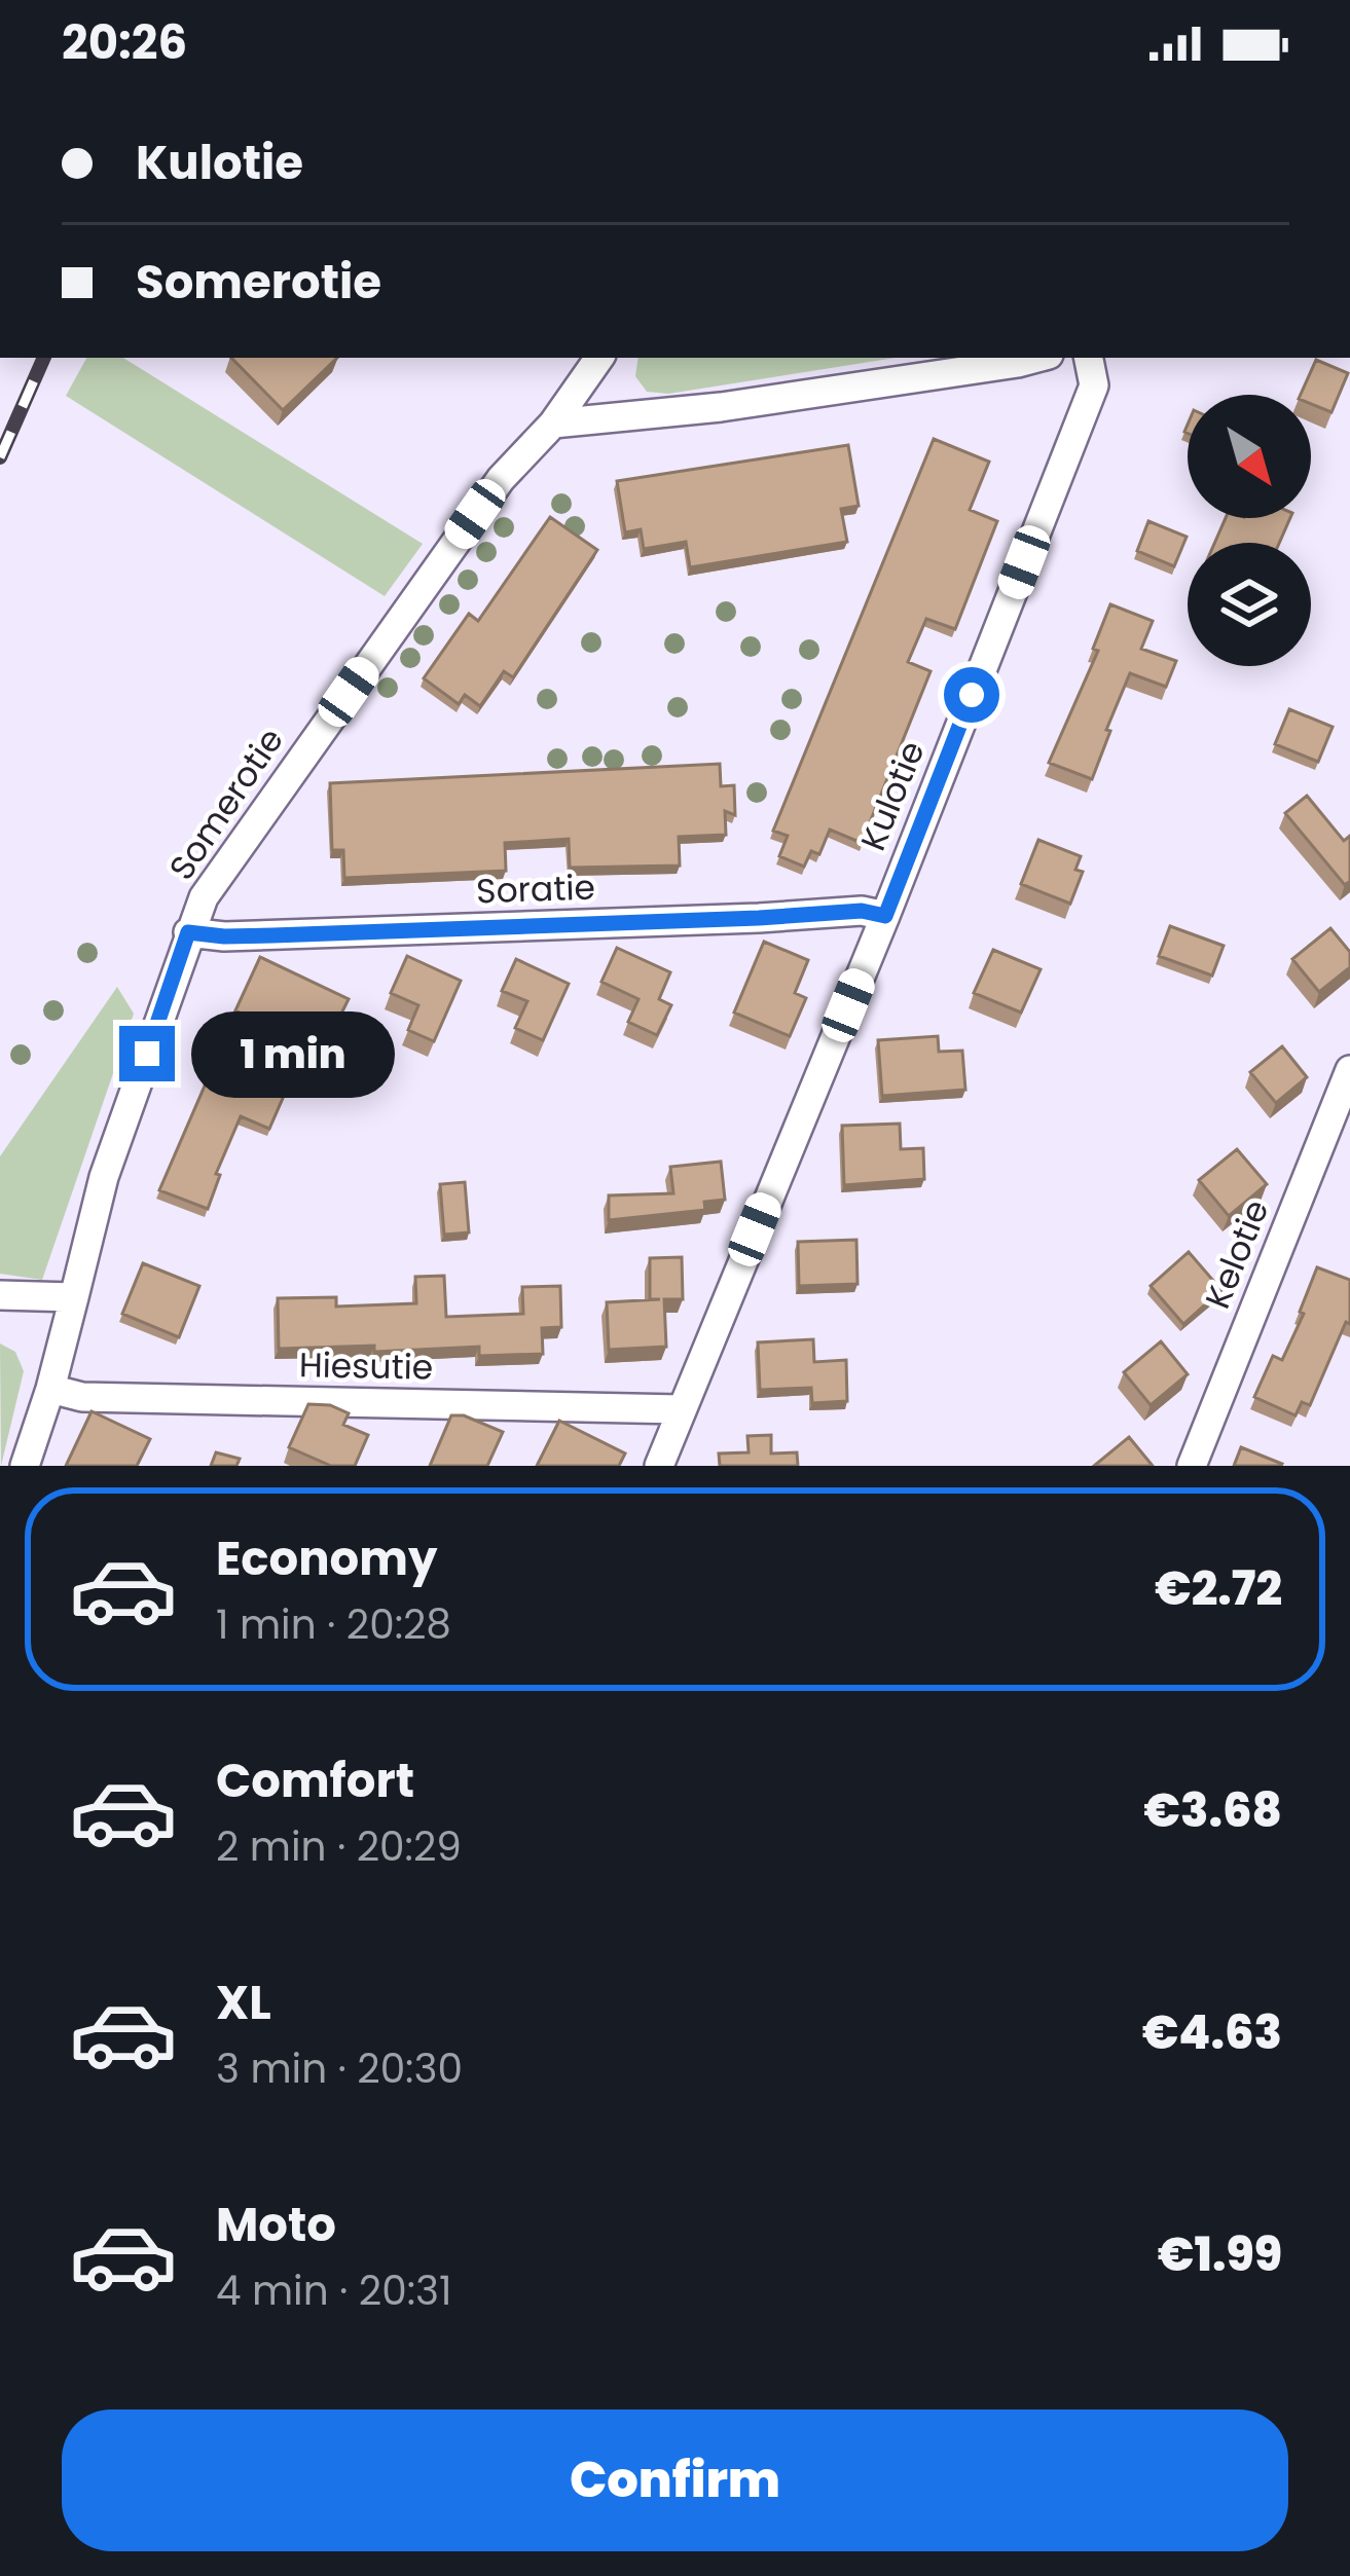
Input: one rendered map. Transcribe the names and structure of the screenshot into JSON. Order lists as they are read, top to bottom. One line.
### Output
{"streets":{"street":["Kulotie","Somerotie","Soratie","Kelotie","Hiesutie"]},"crossings":[["Kulotie","Soratie"],["Kulotie","Hiesutie"],["Somerotie","Soratie"],["Somerotie","Hiesutie"]],"north":"bottom right","page":{"status":"20:26","banner":["Kulotie","Somerotie"],"bubble":"1 min","list":[{"name":"Economy","note":"1 min · 20:28","value":"€2.72"},{"name":"Comfort","note":"2 min · 20:29","value":"€3.68"},{"name":"XL","note":"3 min · 20:30","value":"€4.63"},{"name":"Moto","note":"4 min · 20:31","value":"€1.99"}],"buttons":"Confirm"}}
